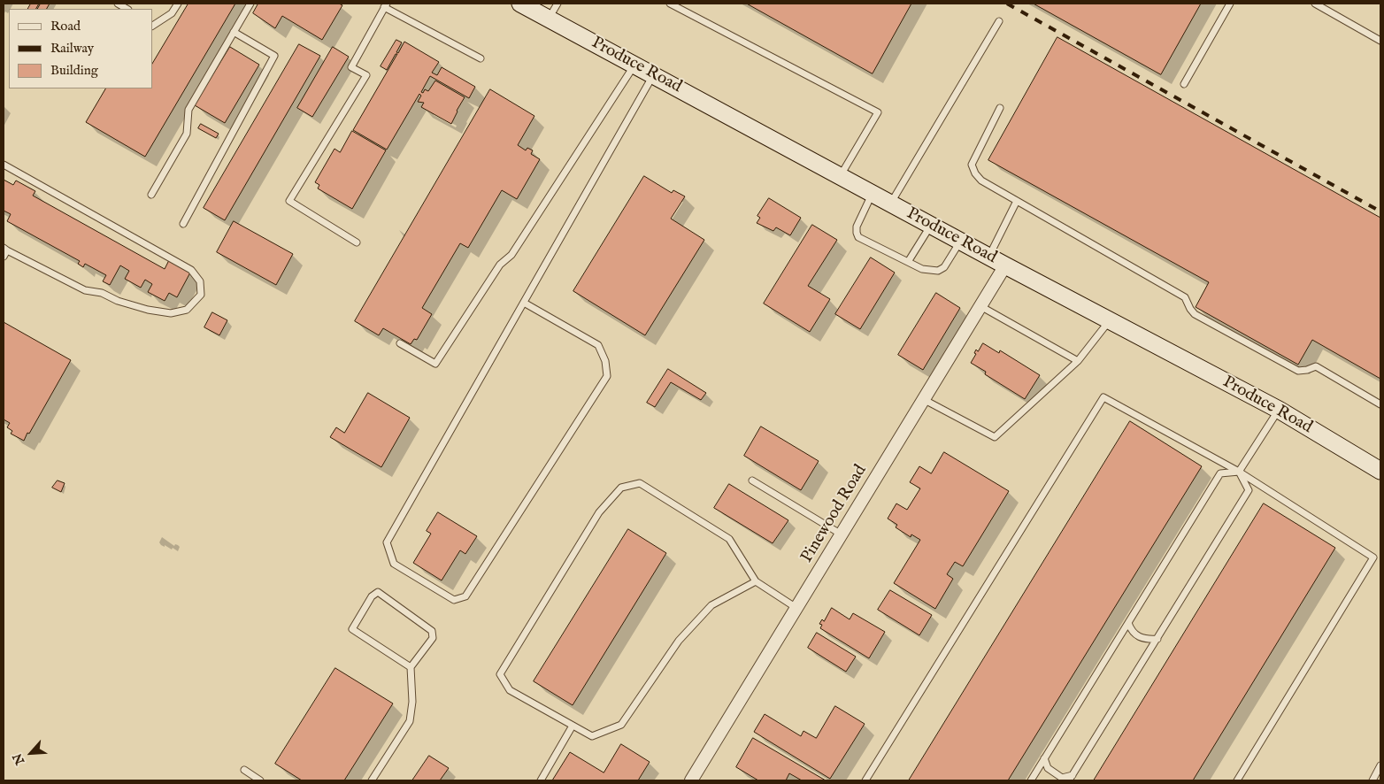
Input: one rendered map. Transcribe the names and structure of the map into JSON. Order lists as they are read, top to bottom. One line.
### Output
{"streets":{"street":["Produce Road","Pinewood Road"]},"crossings":[["Produce Road","Pinewood Road"]],"legend":["Road","Railway","Building"],"north":"bottom left"}
